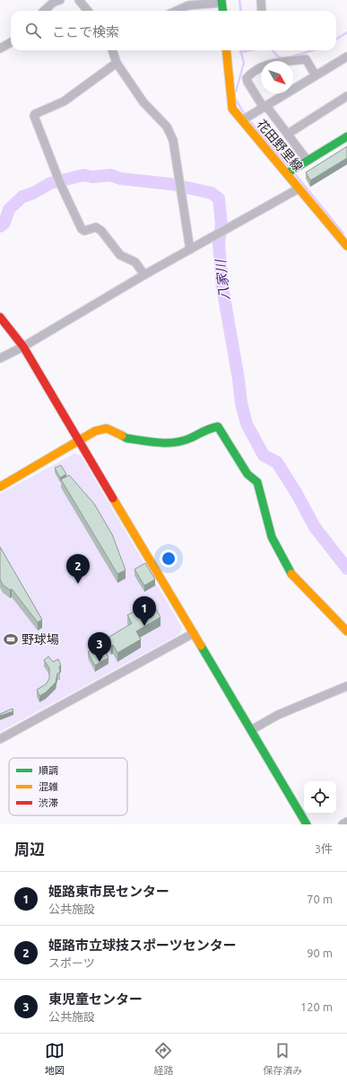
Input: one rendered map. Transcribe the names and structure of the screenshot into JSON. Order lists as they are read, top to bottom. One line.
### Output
{"streets":{"street":["花田野里線"]},"water":["八家川"],"places":{"sports":["野球場"]},"legend":["順調","混雑","渋滞"],"north":"bottom right","page":{"search":"ここで検索","pins":["2","1","3"],"heading":["周辺","3件"],"list":[{"mark":"1","name":"姫路東市民センター","note":"公共施設","value":"70 m"},{"mark":"2","name":"姫路市立球技スポーツセンター","note":"スポーツ","value":"90 m"},{"mark":"3","name":"東児童センター","note":"公共施設","value":"120 m"}],"nav":["地図","経路","保存済み"]}}
